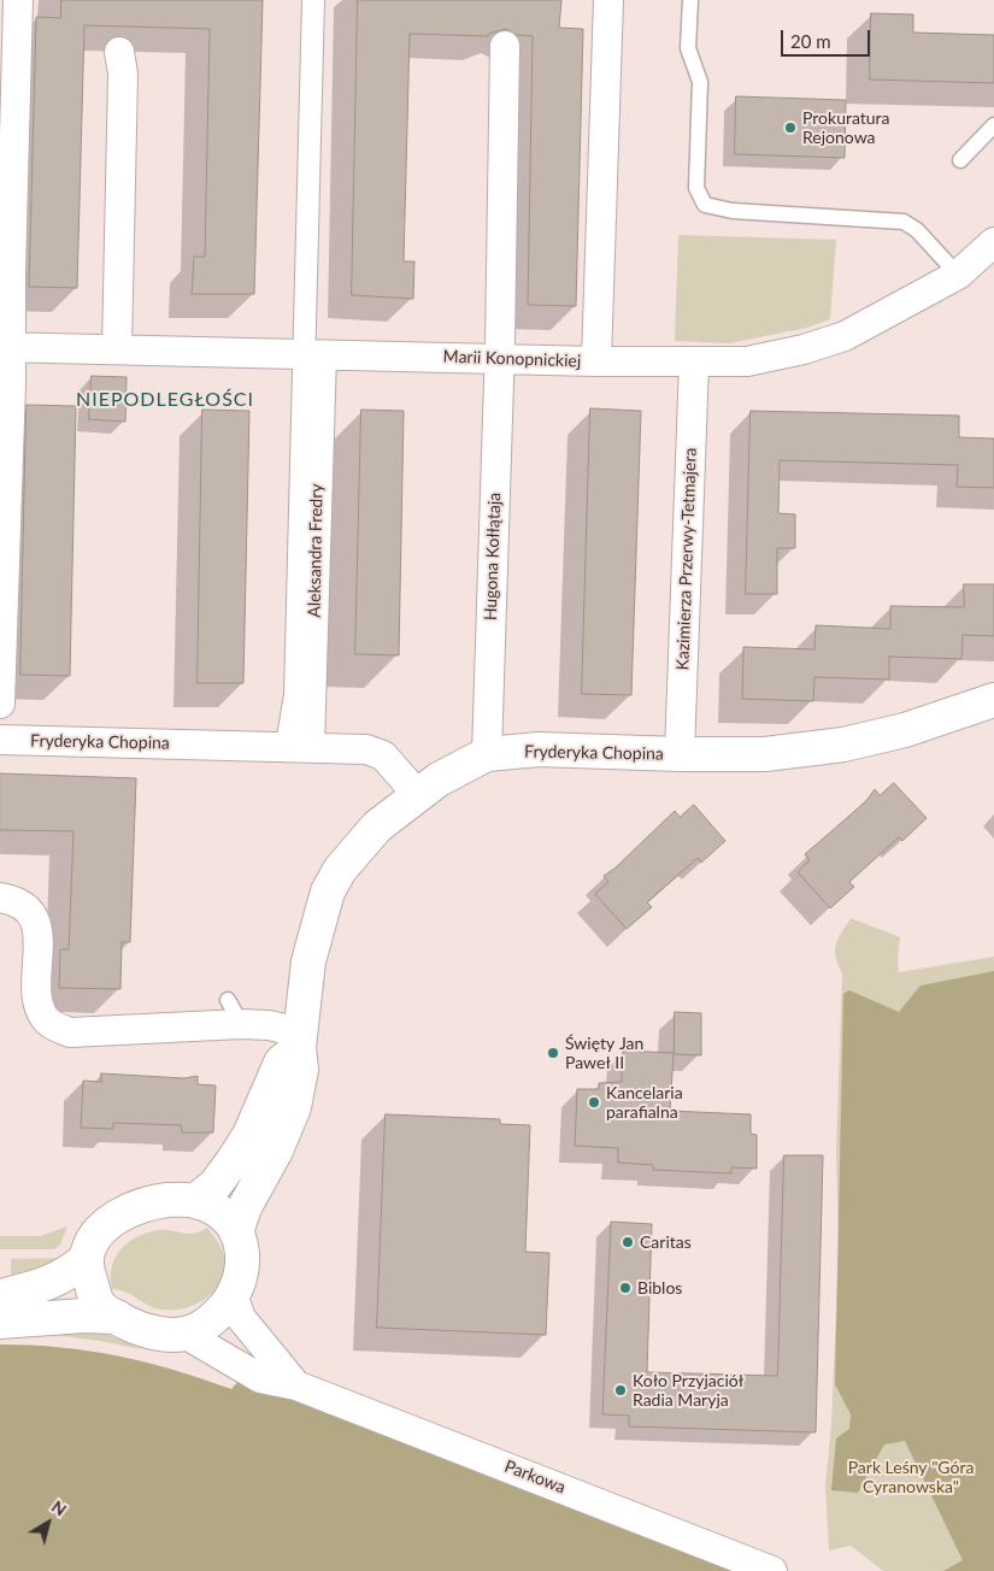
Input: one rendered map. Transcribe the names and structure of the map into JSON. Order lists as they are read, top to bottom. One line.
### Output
{"streets":{"street":["Marii Konopnickiej","Aleksandra Fredry","Hugona Kołłątaja","Kazimierza Przerwy-Tetmajera","Fryderyka Chopina","Parkowa"]},"crossings":[["Marii Konopnickiej","Aleksandra Fredry"],["Marii Konopnickiej","Hugona Kołłątaja"],["Marii Konopnickiej","Kazimierza Przerwy-Tetmajera"],["Aleksandra Fredry","Fryderyka Chopina"],["Hugona Kołłątaja","Fryderyka Chopina"],["Kazimierza Przerwy-Tetmajera","Fryderyka Chopina"]],"districts":["NIEPODLEGŁOŚCI"],"parks":["Park Leśny \"Góra Cyranowska\""],"places":["Prokuratura Rejonowa","Święty Jan Paweł II","Kancelaria parafialna","Caritas","Biblos","Koło Przyjaciół Radia Maryja"],"scale_bar":"20 m","north":"top right"}
